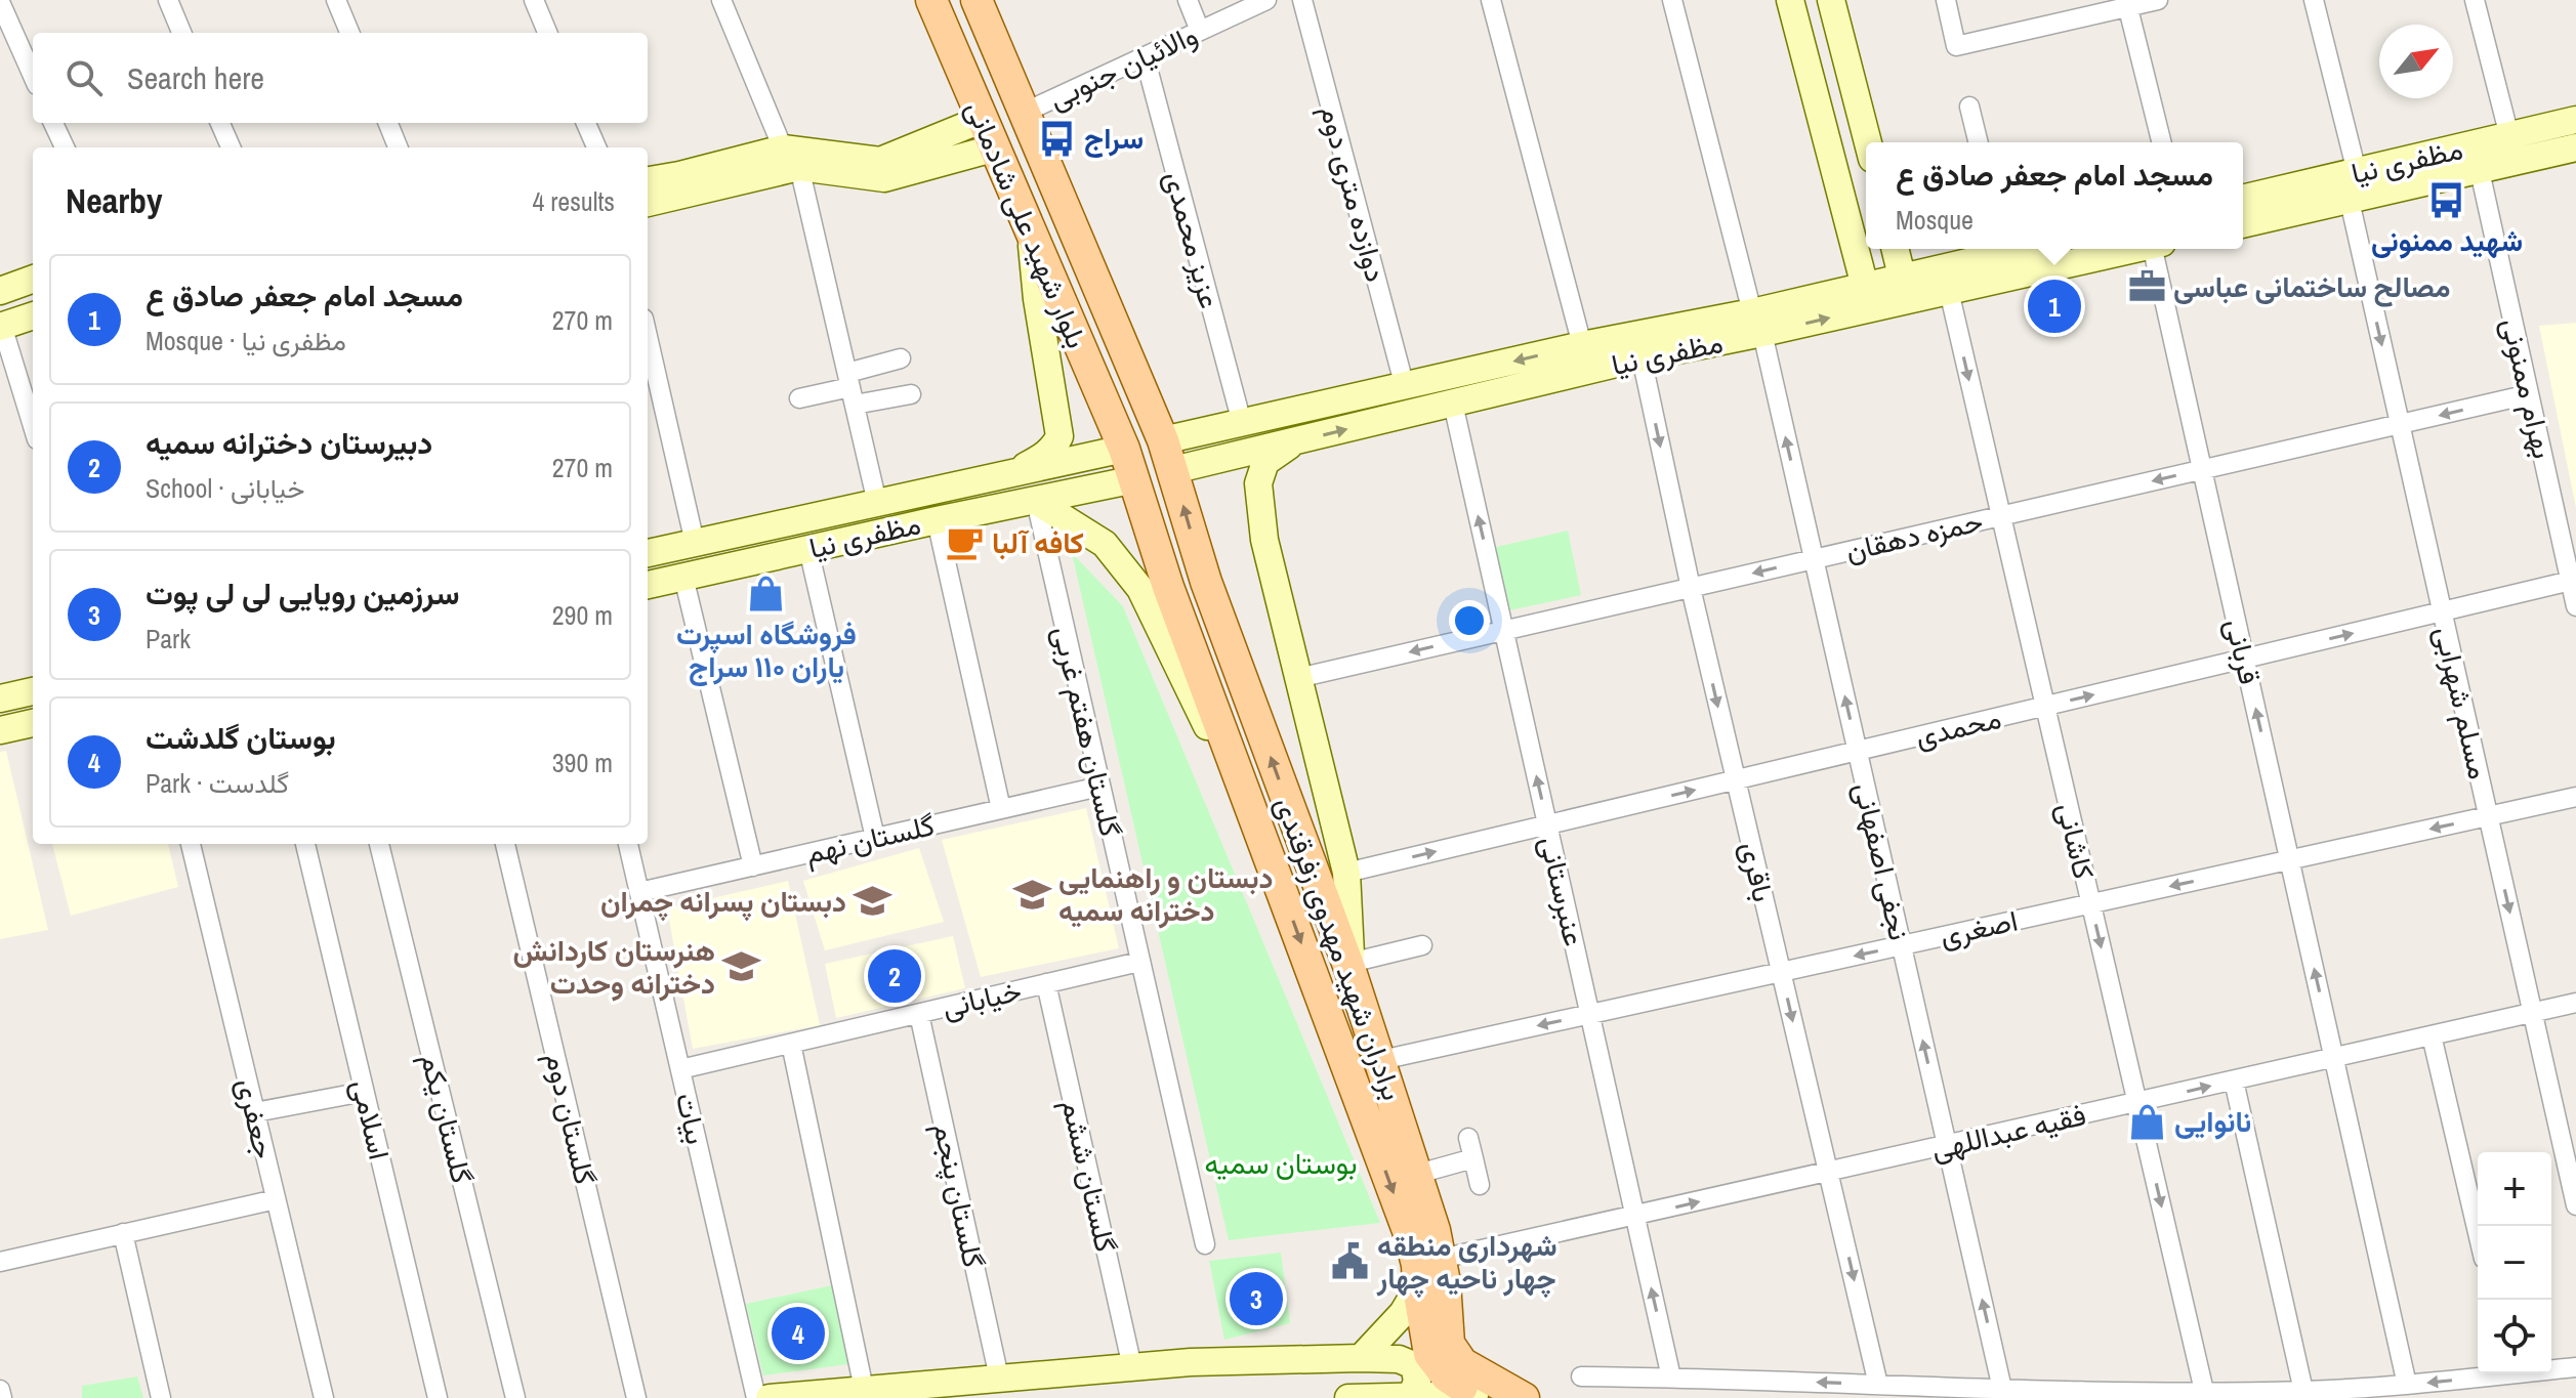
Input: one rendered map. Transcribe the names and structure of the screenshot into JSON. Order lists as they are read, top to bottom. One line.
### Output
{"streets":{"main road":["مظفری نیا","بلوار شهید علی شادمانی","برادران شهید مهدوی زفرقندی"],"street":["والائیان جنوبی","دوازده متری دوم","عزیز محمدی","بهرام ممنونی","حمزه دهقان","قربانی","مسلم شهرابی","محمدی","گلستان هفتم غربی","گلستان نهم","کاشانی","نجفی اصفهانی","باقری","عنبرستانی","اصغری","خیابانی","جعفری","گلستان یکم","گلستان دوم","بیات","اسلامی","فقیه عبداللهی","گلستان ششم","گلستان پنجم"]},"crossings":[["والائیان جنوبی","بلوار شهید علی شادمانی"],["والائیان جنوبی","عزیز محمدی"],["مظفری نیا","دوازده متری دوم"],["مظفری نیا","بلوار شهید علی شادمانی"],["مظفری نیا","عزیز محمدی"],["مظفری نیا","بهرام ممنونی"],["مظفری نیا","مسلم شهرابی"],["مظفری نیا","گلستان هفتم غربی"],["مظفری نیا","کاشانی"],["مظفری نیا","نجفی اصفهانی"],["مظفری نیا","باقری"],["مظفری نیا","عنبرستانی"],["مظفری نیا","برادران شهید مهدوی زفرقندی"],["بلوار شهید علی شادمانی","برادران شهید مهدوی زفرقندی"],["بهرام ممنونی","حمزه دهقان"],["بهرام ممنونی","محمدی"],["حمزه دهقان","قربانی"],["حمزه دهقان","مسلم شهرابی"],["حمزه دهقان","کاشانی"],["حمزه دهقان","نجفی اصفهانی"],["حمزه دهقان","باقری"],["حمزه دهقان","عنبرستانی"],["قربانی","محمدی"],["قربانی","اصغری"],["قربانی","فقیه عبداللهی"],["مسلم شهرابی","محمدی"],["مسلم شهرابی","اصغری"],["مسلم شهرابی","فقیه عبداللهی"],["محمدی","کاشانی"],["محمدی","نجفی اصفهانی"],["محمدی","باقری"],["محمدی","عنبرستانی"],["گلستان هفتم غربی","گلستان نهم"],["گلستان هفتم غربی","خیابانی"],["گلستان نهم","بیات"],["کاشانی","اصغری"],["کاشانی","فقیه عبداللهی"],["نجفی اصفهانی","اصغری"],["نجفی اصفهانی","فقیه عبداللهی"],["باقری","اصغری"],["باقری","فقیه عبداللهی"],["عنبرستانی","اصغری"],["عنبرستانی","فقیه عبداللهی"],["اصغری","برادران شهید مهدوی زفرقندی"],["برادران شهید مهدوی زفرقندی","فقیه عبداللهی"],["خیابانی","بیات"],["خیابانی","گلستان ششم"],["خیابانی","گلستان پنجم"]],"one_way":["حمزه دهقان","قربانی","مسلم شهرابی","محمدی","نجفی اصفهانی","باقری","عنبرستانی","اصغری"],"parks":["بوستان سمیه"],"places":{"bus stop":["سراج","شهید ممنونی"],"office":["مصالح ساختمانی عباسی"],"cafe":["کافه آلبا"],"shop":["فروشگاه اسپرت یاران ۱۱۰ سراج","نانوایی"],"school or university":["دبستان و راهنمایی دخترانه سمیه","دبستان پسرانه چمران","هنرستان کاردانش دخترانه وحدت"],"public building":["شهرداری منطقه چهار ناحیه چهار"]},"north":"top right","page":{"search":"Search here","popup":["مسجد امام جعفر صادق ع","Mosque"],"heading":["Nearby","4 results"],"list":[{"mark":"1","name":"مسجد امام جعفر صادق ع","note":"Mosque · مظفری نیا","value":"270 m"},{"mark":"2","name":"دبیرستان دخترانه سمیه","note":"School · خیابانی","value":"270 m"},{"mark":"3","name":"سرزمین رویایی لی لی پوت","note":"Park","value":"290 m"},{"mark":"4","name":"بوستان گلدشت","note":"Park · گلدست","value":"390 m"}],"pins":["1","2","3","4"],"map_buttons":["+","−"]}}
